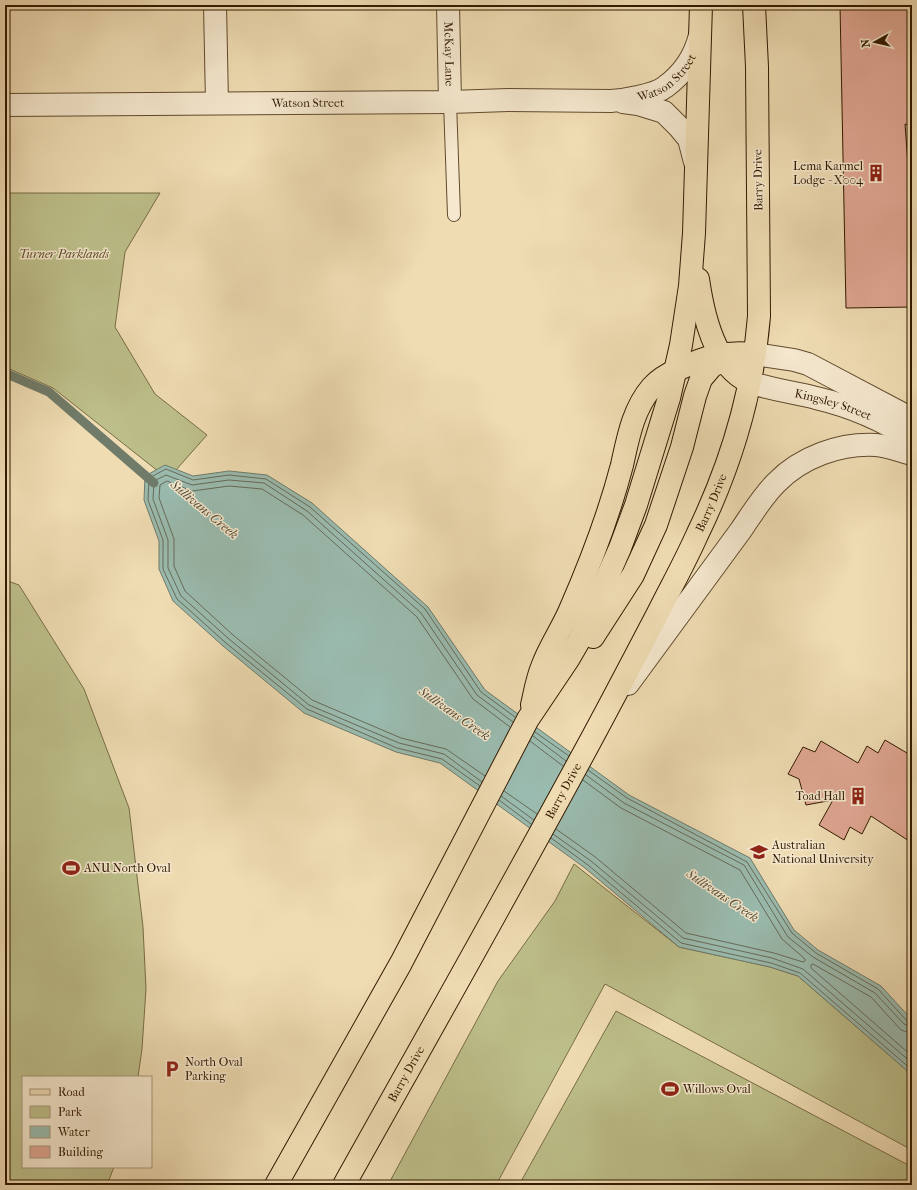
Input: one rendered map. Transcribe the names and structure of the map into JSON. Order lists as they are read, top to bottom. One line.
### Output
{"streets":{"main road":["Barry Drive"],"street":["McKay Lane","Watson Street","Kingsley Street"]},"crossings":[["McKay Lane","Watson Street"],["Barry Drive","Kingsley Street"]],"water":["Sullivans Creek"],"parks":["Turner Parklands"],"places":{"building":["Lema Karmel Lodge - X004","Toad Hall"],"school or university":["Australian National University"],"sports":["ANU North Oval","Willows Oval"],"parking":["North Oval Parking"]},"legend":["Road","Park","Water","Building"],"north":"left"}
